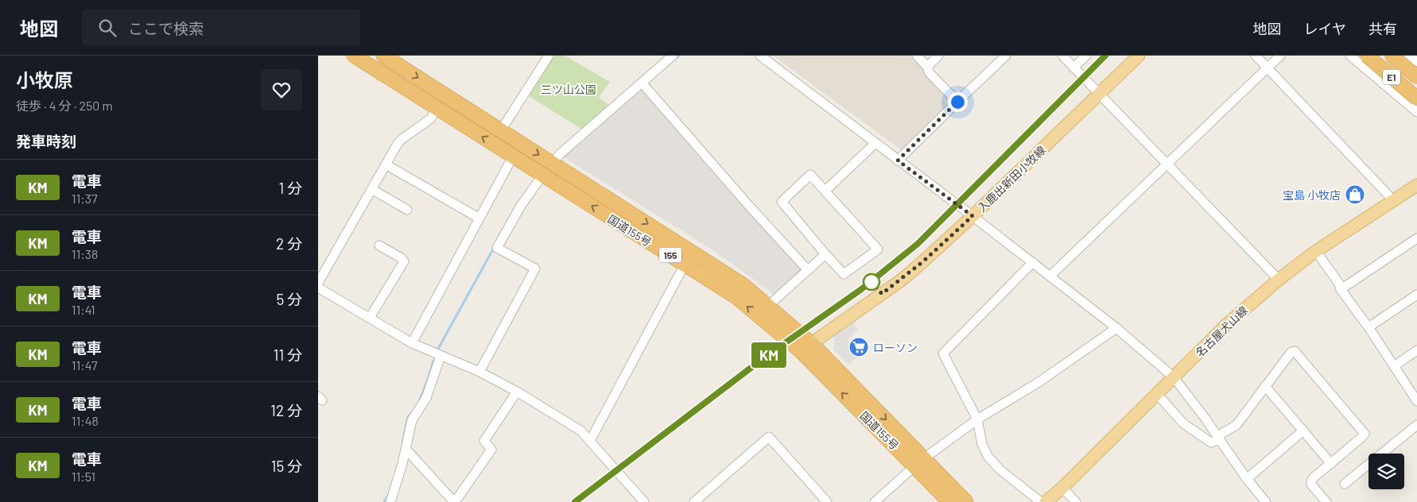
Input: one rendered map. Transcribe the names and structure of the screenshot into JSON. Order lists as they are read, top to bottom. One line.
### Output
{"streets":{"highway":["E1","国道155号","155"],"main road":["入鹿出新田小牧線","名古屋犬山線"]},"crossings":[["入鹿出新田小牧線","国道155号"]],"parks":["三ツ山公園"],"places":{"shop":["宝島 小牧店"],"supermarket":["ローソン"]},"page":{"header":"地図","search":"ここで検索","nav":["地図","レイヤ","共有"],"heading":[["小牧原","徒歩 · 4 分 · 250 m"],"発車時刻"],"on_map":"KM","list":[{"mark":"KM","name":"電車","note":"11:37","value":"1 分"},{"mark":"KM","name":"電車","note":"11:38","value":"2 分"},{"mark":"KM","name":"電車","note":"11:41","value":"5 分"},{"mark":"KM","name":"電車","note":"11:47","value":"11 分"},{"mark":"KM","name":"電車","note":"11:48","value":"12 分"},{"mark":"KM","name":"電車","note":"11:51","value":"15 分"}]}}
